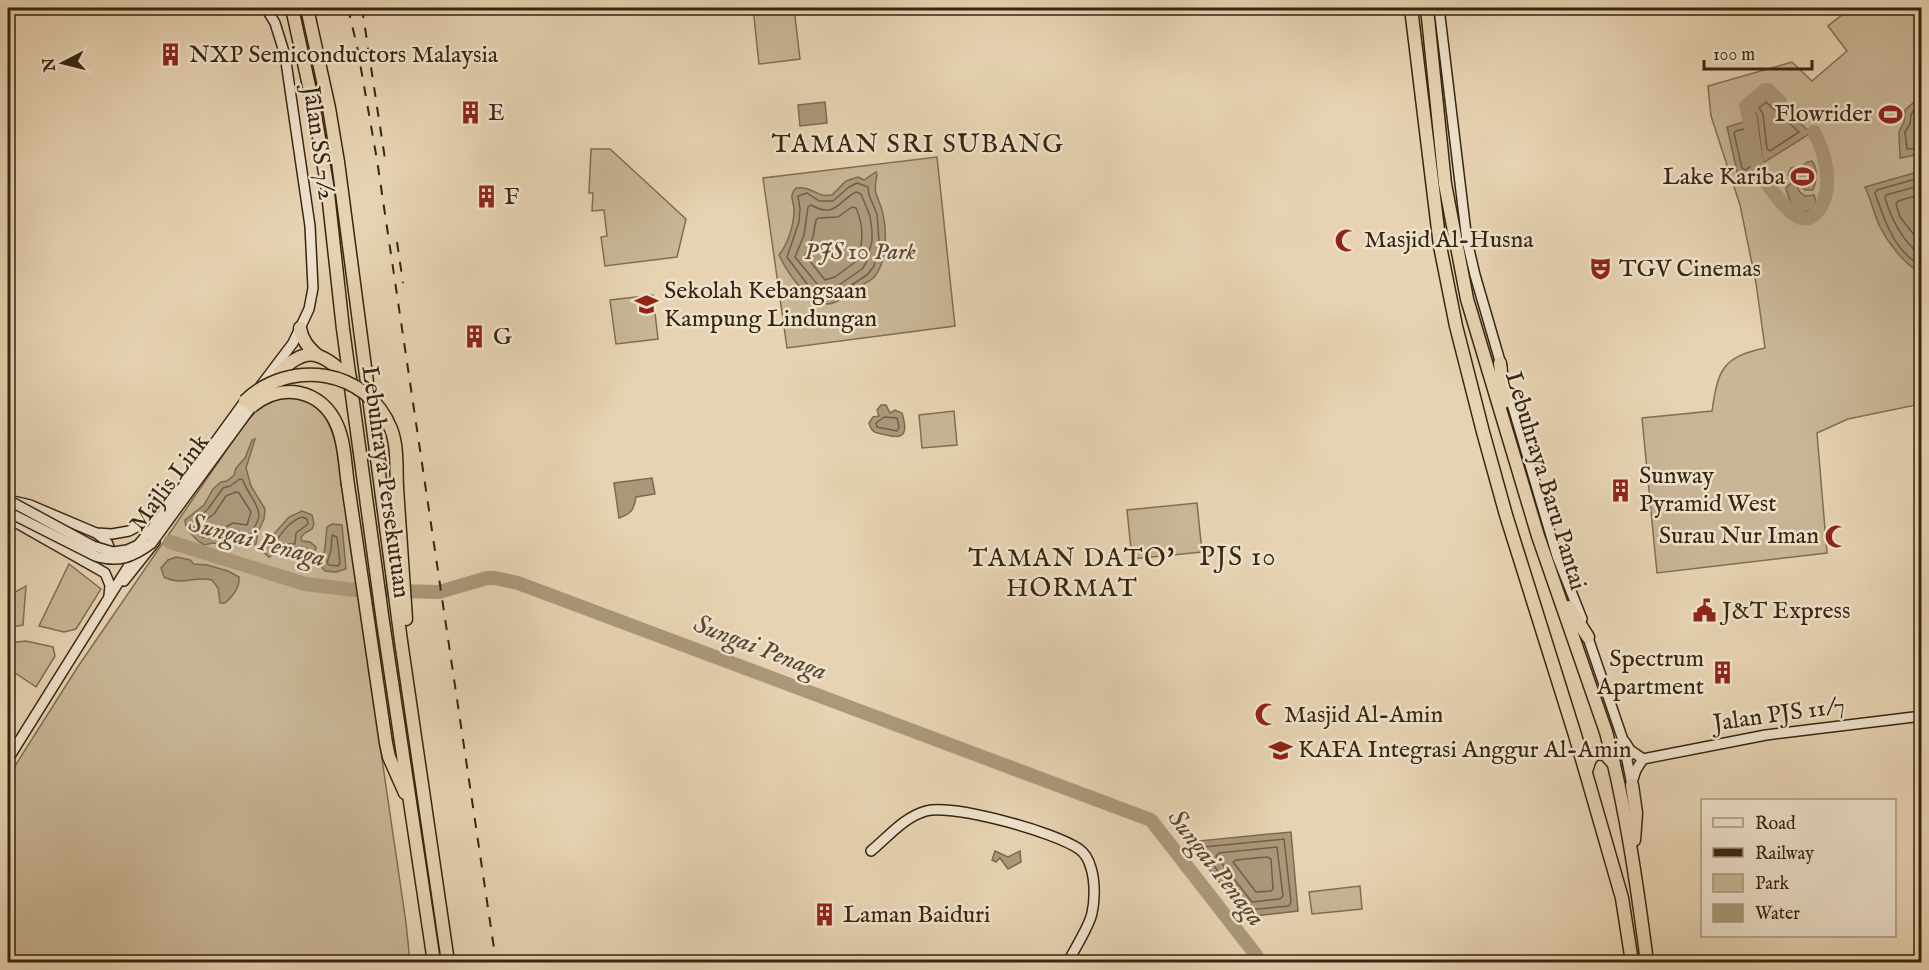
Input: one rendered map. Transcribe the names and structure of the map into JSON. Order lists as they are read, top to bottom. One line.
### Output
{"streets":{"highway":["Lebuhraya Baru Pantai","Lebuhraya Persekutuan"],"street":["Jalan SS 7/2","Majlis Link","Jalan PJS 11/7"]},"districts":["TAMAN SRI SUBANG","TAMAN DATO' HORMAT","PJS 10"],"water":["Sungai Penaga"],"parks":["PJS 10 Park"],"places":{"building":["NXP Semiconductors Malaysia","E","F","G","Sunway Pyramid West","Spectrum Apartment","Laman Baiduri"],"sports":["Flowrider","Lake Kariba"],"mosque":["Masjid Al-Husna","Surau Nur Iman","Masjid Al-Amin"],"theatre":["TGV Cinemas"],"school or university":["Sekolah Kebangsaan Kampung Lindungan","KAFA Integrasi Anggur Al-Amin"],"public building":["J&T Express"]},"legend":["Road","Railway","Park","Water"],"scale_bar":"100 m","north":"left"}
